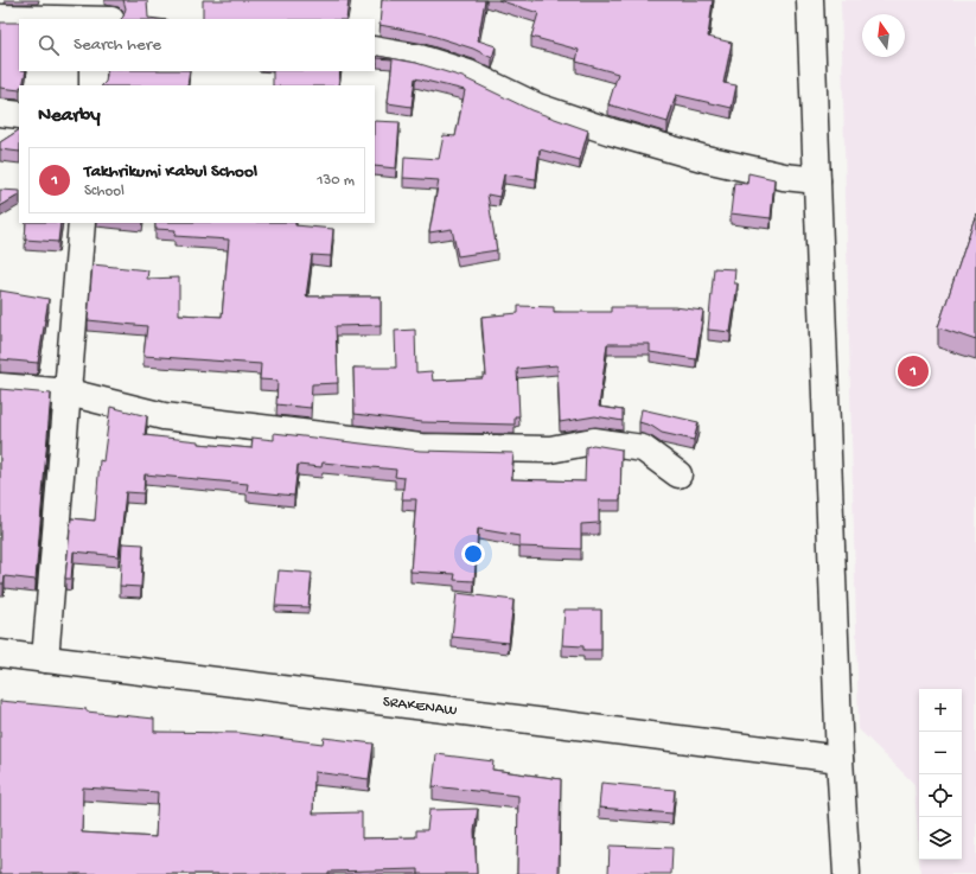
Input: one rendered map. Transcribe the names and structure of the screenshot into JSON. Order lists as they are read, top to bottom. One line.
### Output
{"streets":{"street":["SRAKENAW"]},"north":"top","page":{"search":"Search here","heading":"Nearby","list":[{"mark":"1","name":"Takhrikumi Kabul School","note":"School","value":"130 m"}],"pins":"1","map_buttons":["+","−"]}}
